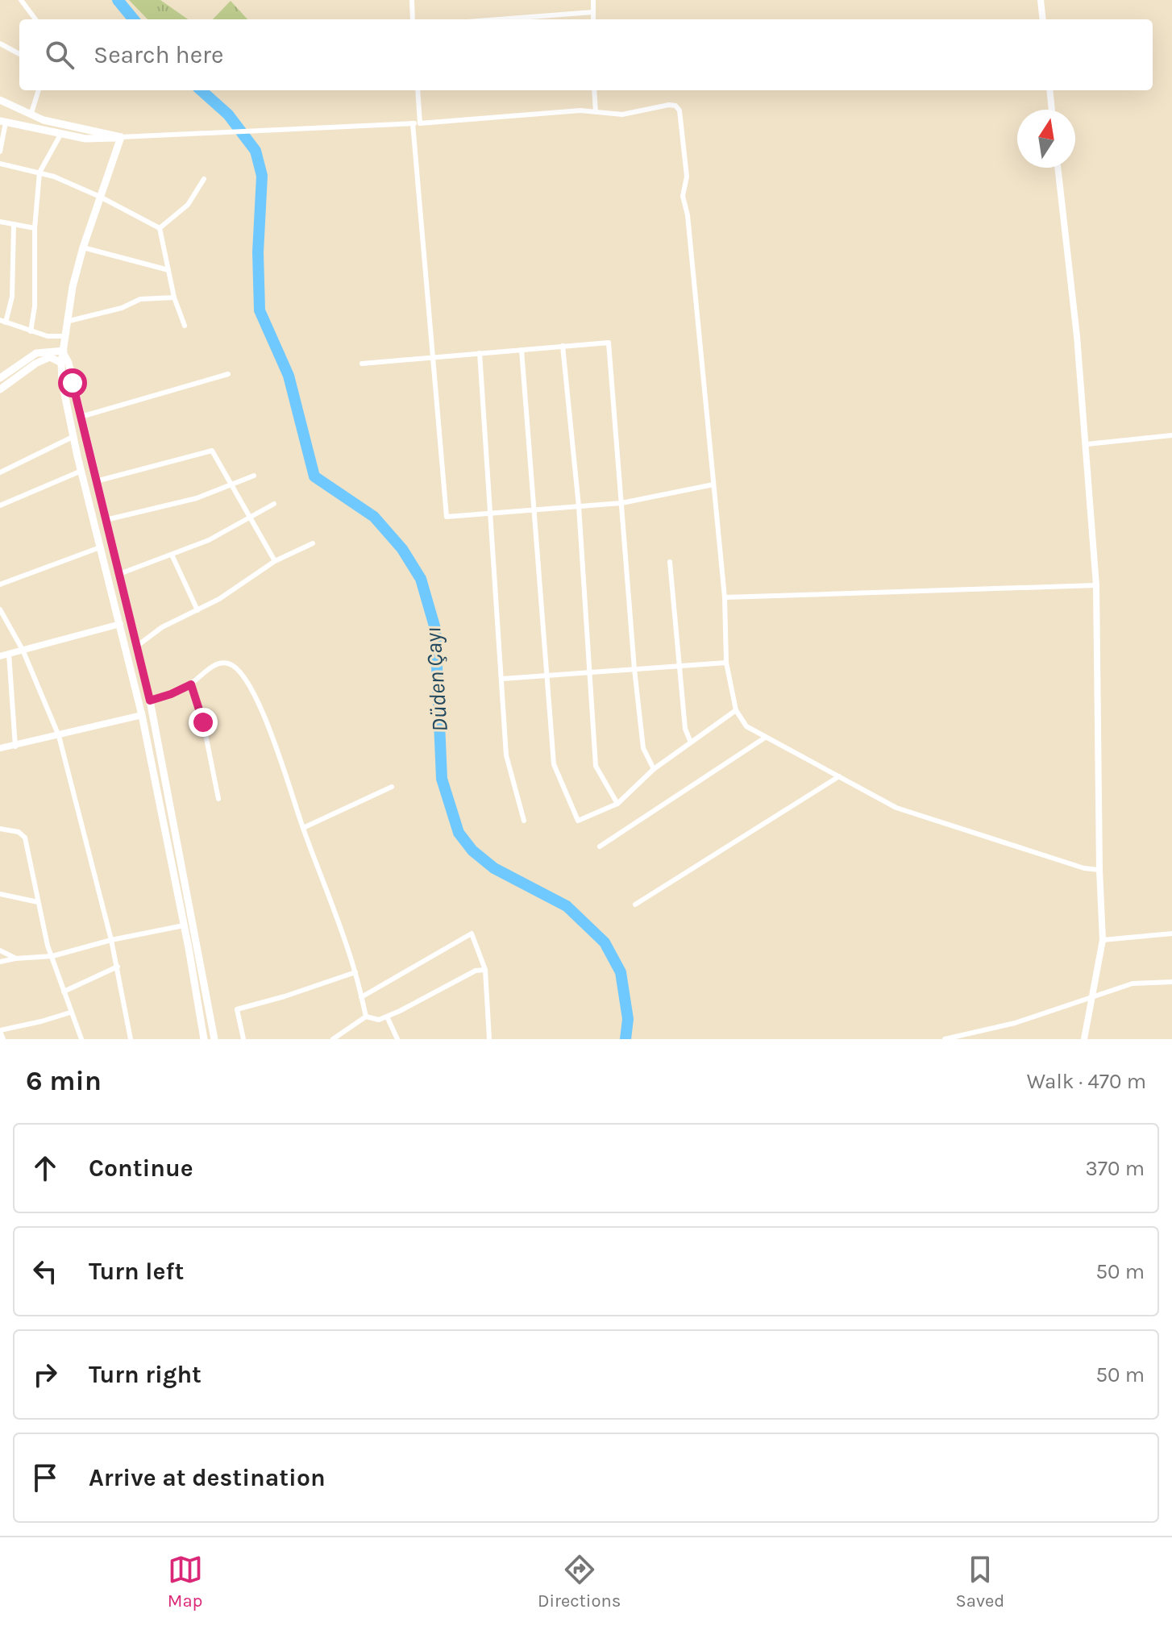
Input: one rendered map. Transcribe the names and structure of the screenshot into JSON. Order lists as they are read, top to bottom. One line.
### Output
{"water":["Düden Çayı"],"north":"top","page":{"search":"Search here","heading":["6 min","Walk · 470 m"],"list":[["Continue","370 m"],["Turn left","50 m"],["Turn right","50 m"],"Arrive at destination"],"nav":["Map","Directions","Saved"]}}
